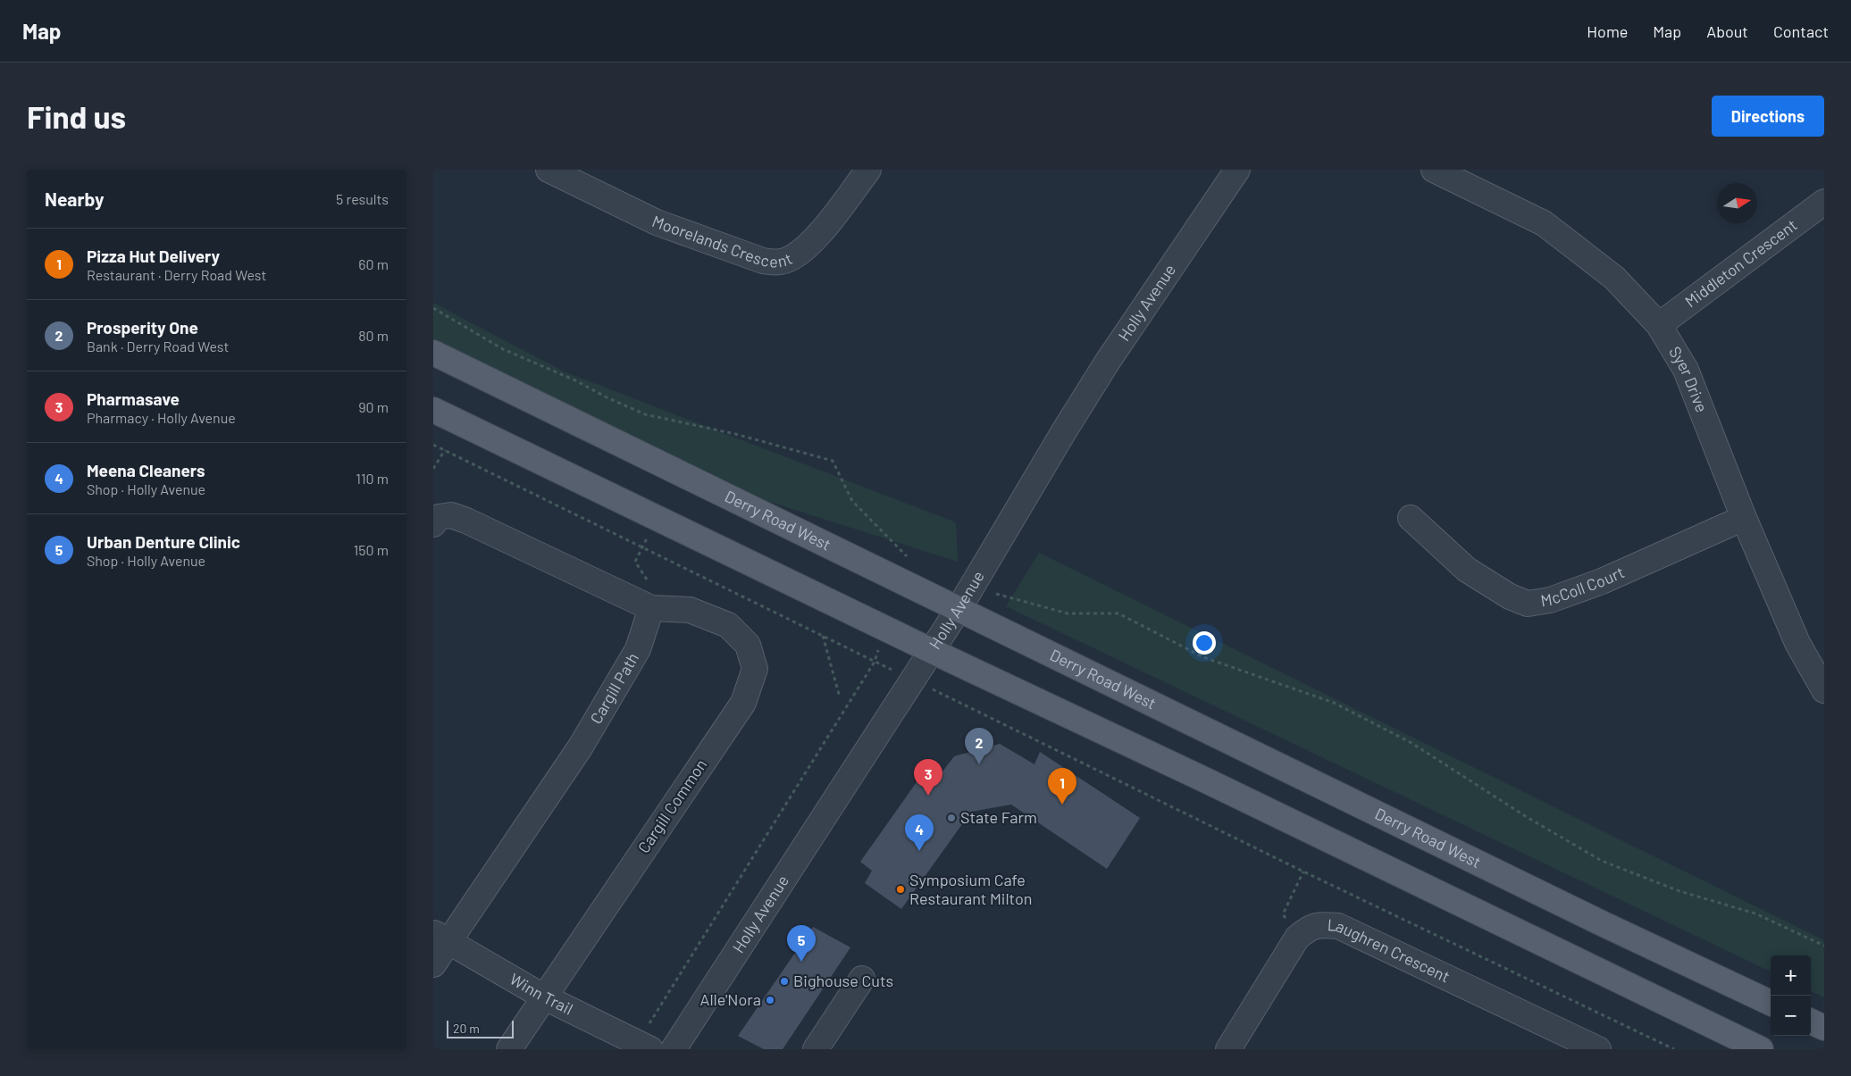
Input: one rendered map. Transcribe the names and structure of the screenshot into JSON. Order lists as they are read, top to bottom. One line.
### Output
{"streets":{"main road":["Derry Road West"],"street":["Moorelands Crescent","Middleton Crescent","Holly Avenue","Syer Drive","McColl Court","Cargill Path","Cargill Common","Laughren Crescent","Winn Trail"]},"crossings":[["Middleton Crescent","Syer Drive"],["Holly Avenue","Derry Road West"],["Syer Drive","McColl Court"],["Cargill Path","Cargill Common"],["Cargill Path","Winn Trail"],["Cargill Common","Winn Trail"]],"places":["State Farm","Symposium Cafe Restaurant Milton","Bighouse Cuts","Alle'Nora"],"scale_bar":"20 m","north":"right","page":{"header":"Map","nav":["Home","Map","About","Contact"],"buttons":"Directions","title":"Find us","heading":["Nearby","5 results"],"list":[{"mark":"1","name":"Pizza Hut Delivery","note":"Restaurant · Derry Road West","value":"60 m"},{"mark":"2","name":"Prosperity One","note":"Bank · Derry Road West","value":"80 m"},{"mark":"3","name":"Pharmasave","note":"Pharmacy · Holly Avenue","value":"90 m"},{"mark":"4","name":"Meena Cleaners","note":"Shop · Holly Avenue","value":"110 m"},{"mark":"5","name":"Urban Denture Clinic","note":"Shop · Holly Avenue","value":"150 m"}],"pins":["2","3","1","4","5"],"map_buttons":["+","−"],"scale":"20 m"}}
